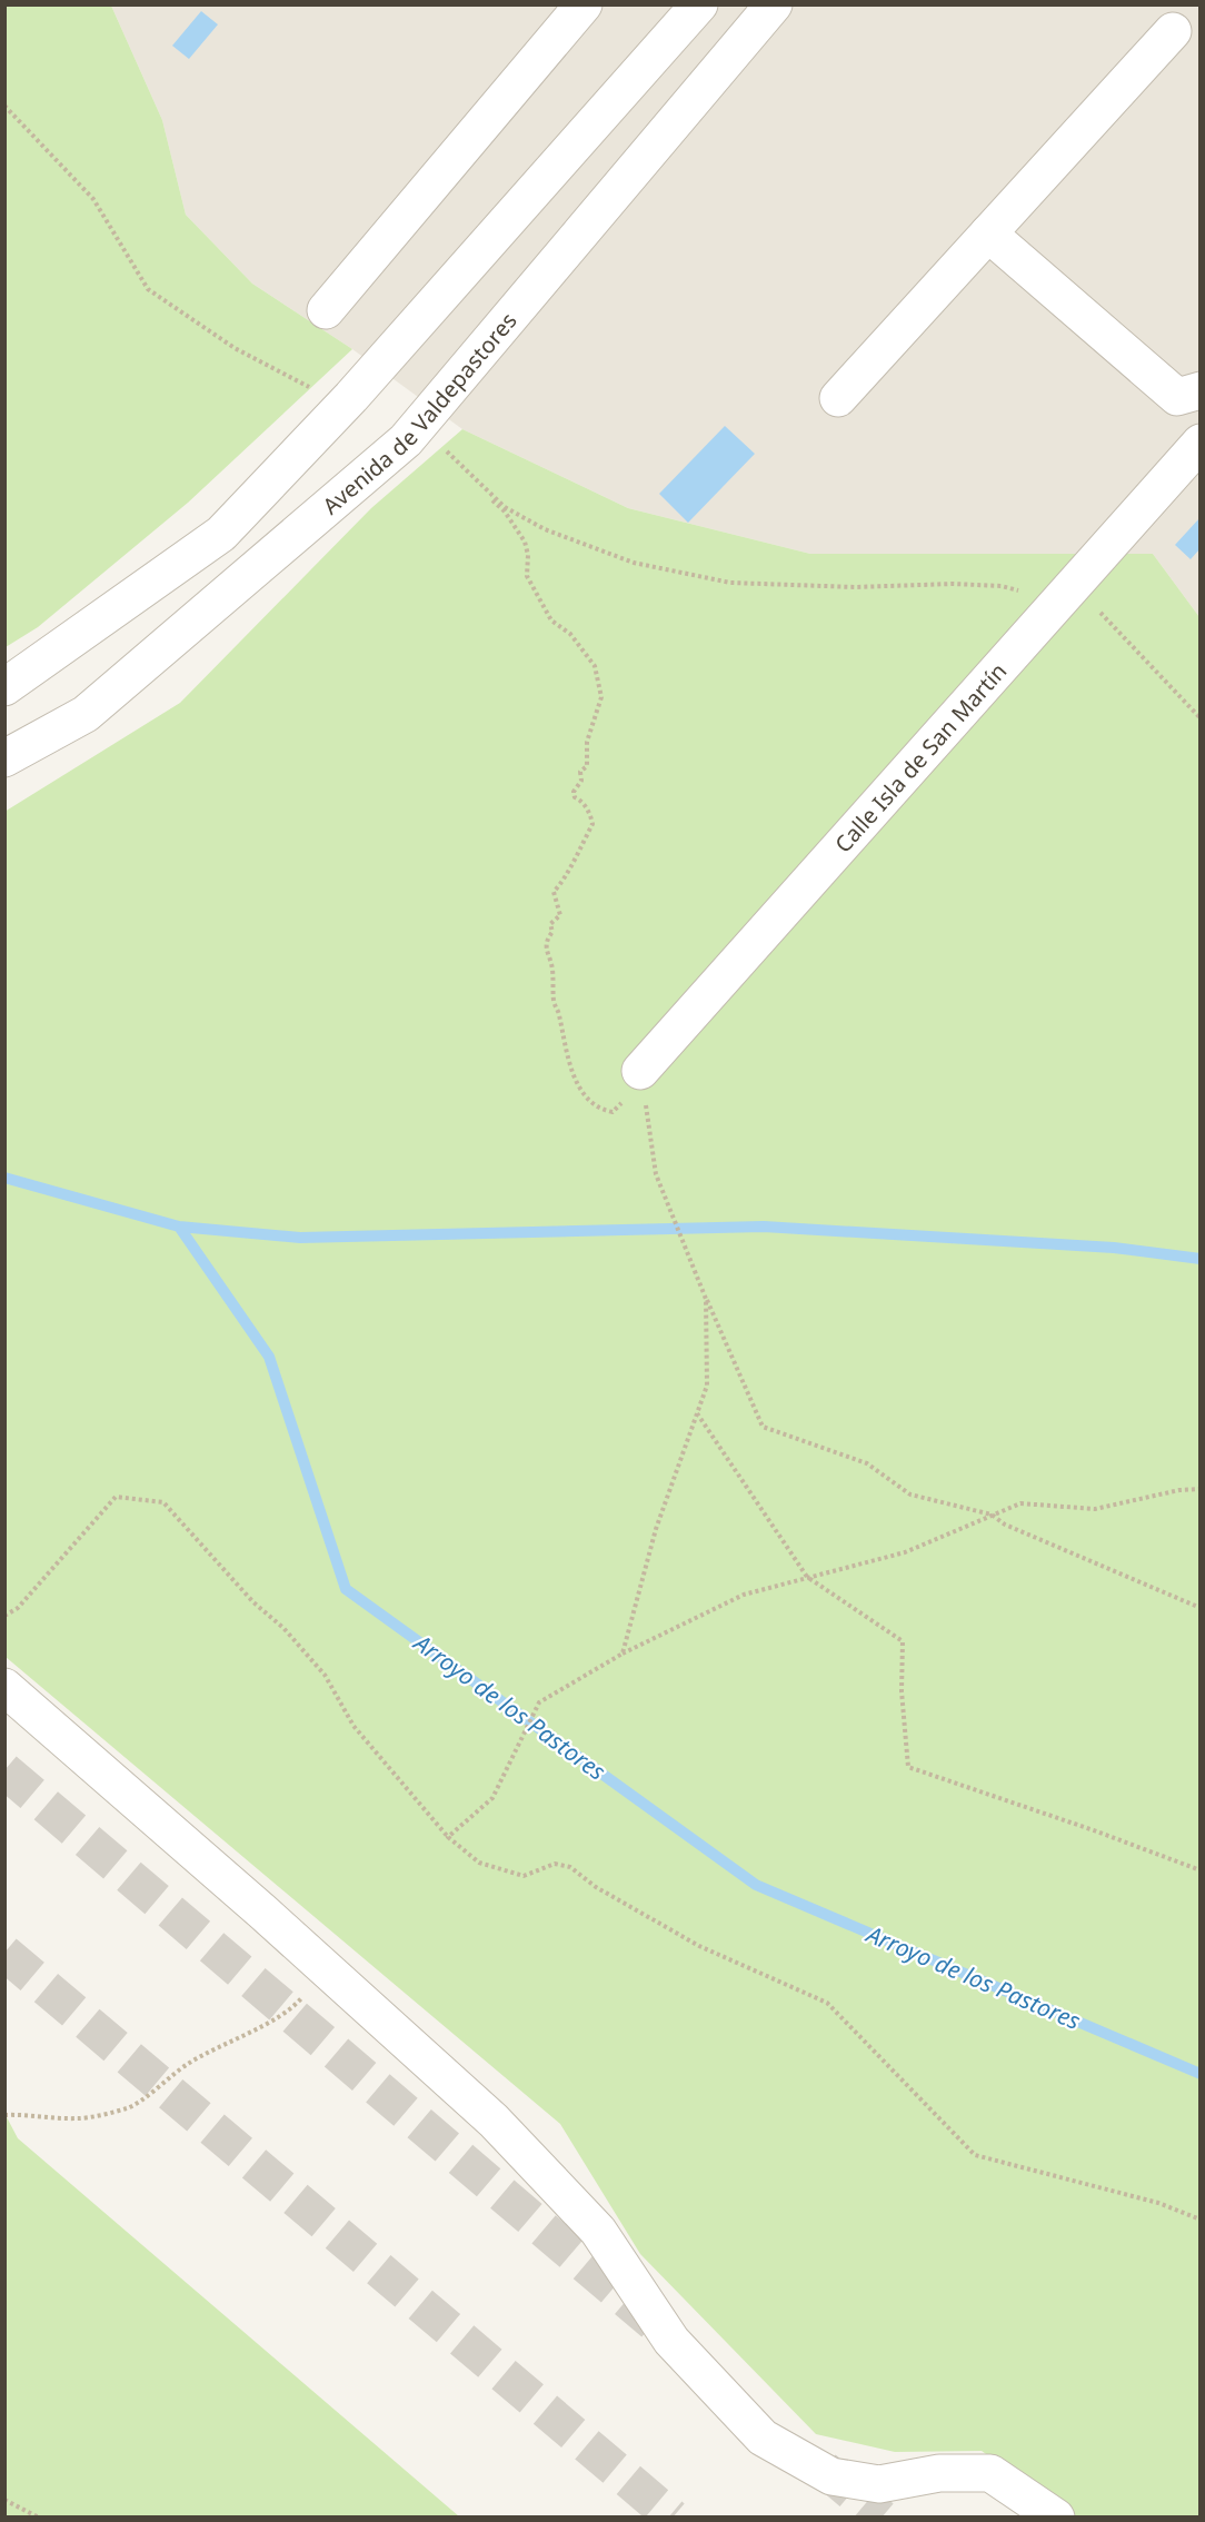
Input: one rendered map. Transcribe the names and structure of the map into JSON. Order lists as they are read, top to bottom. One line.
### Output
{"streets":{"street":["Avenida de Valdepastores","Calle Isla de San Martín"]},"water":["Arroyo de los Pastores"]}
